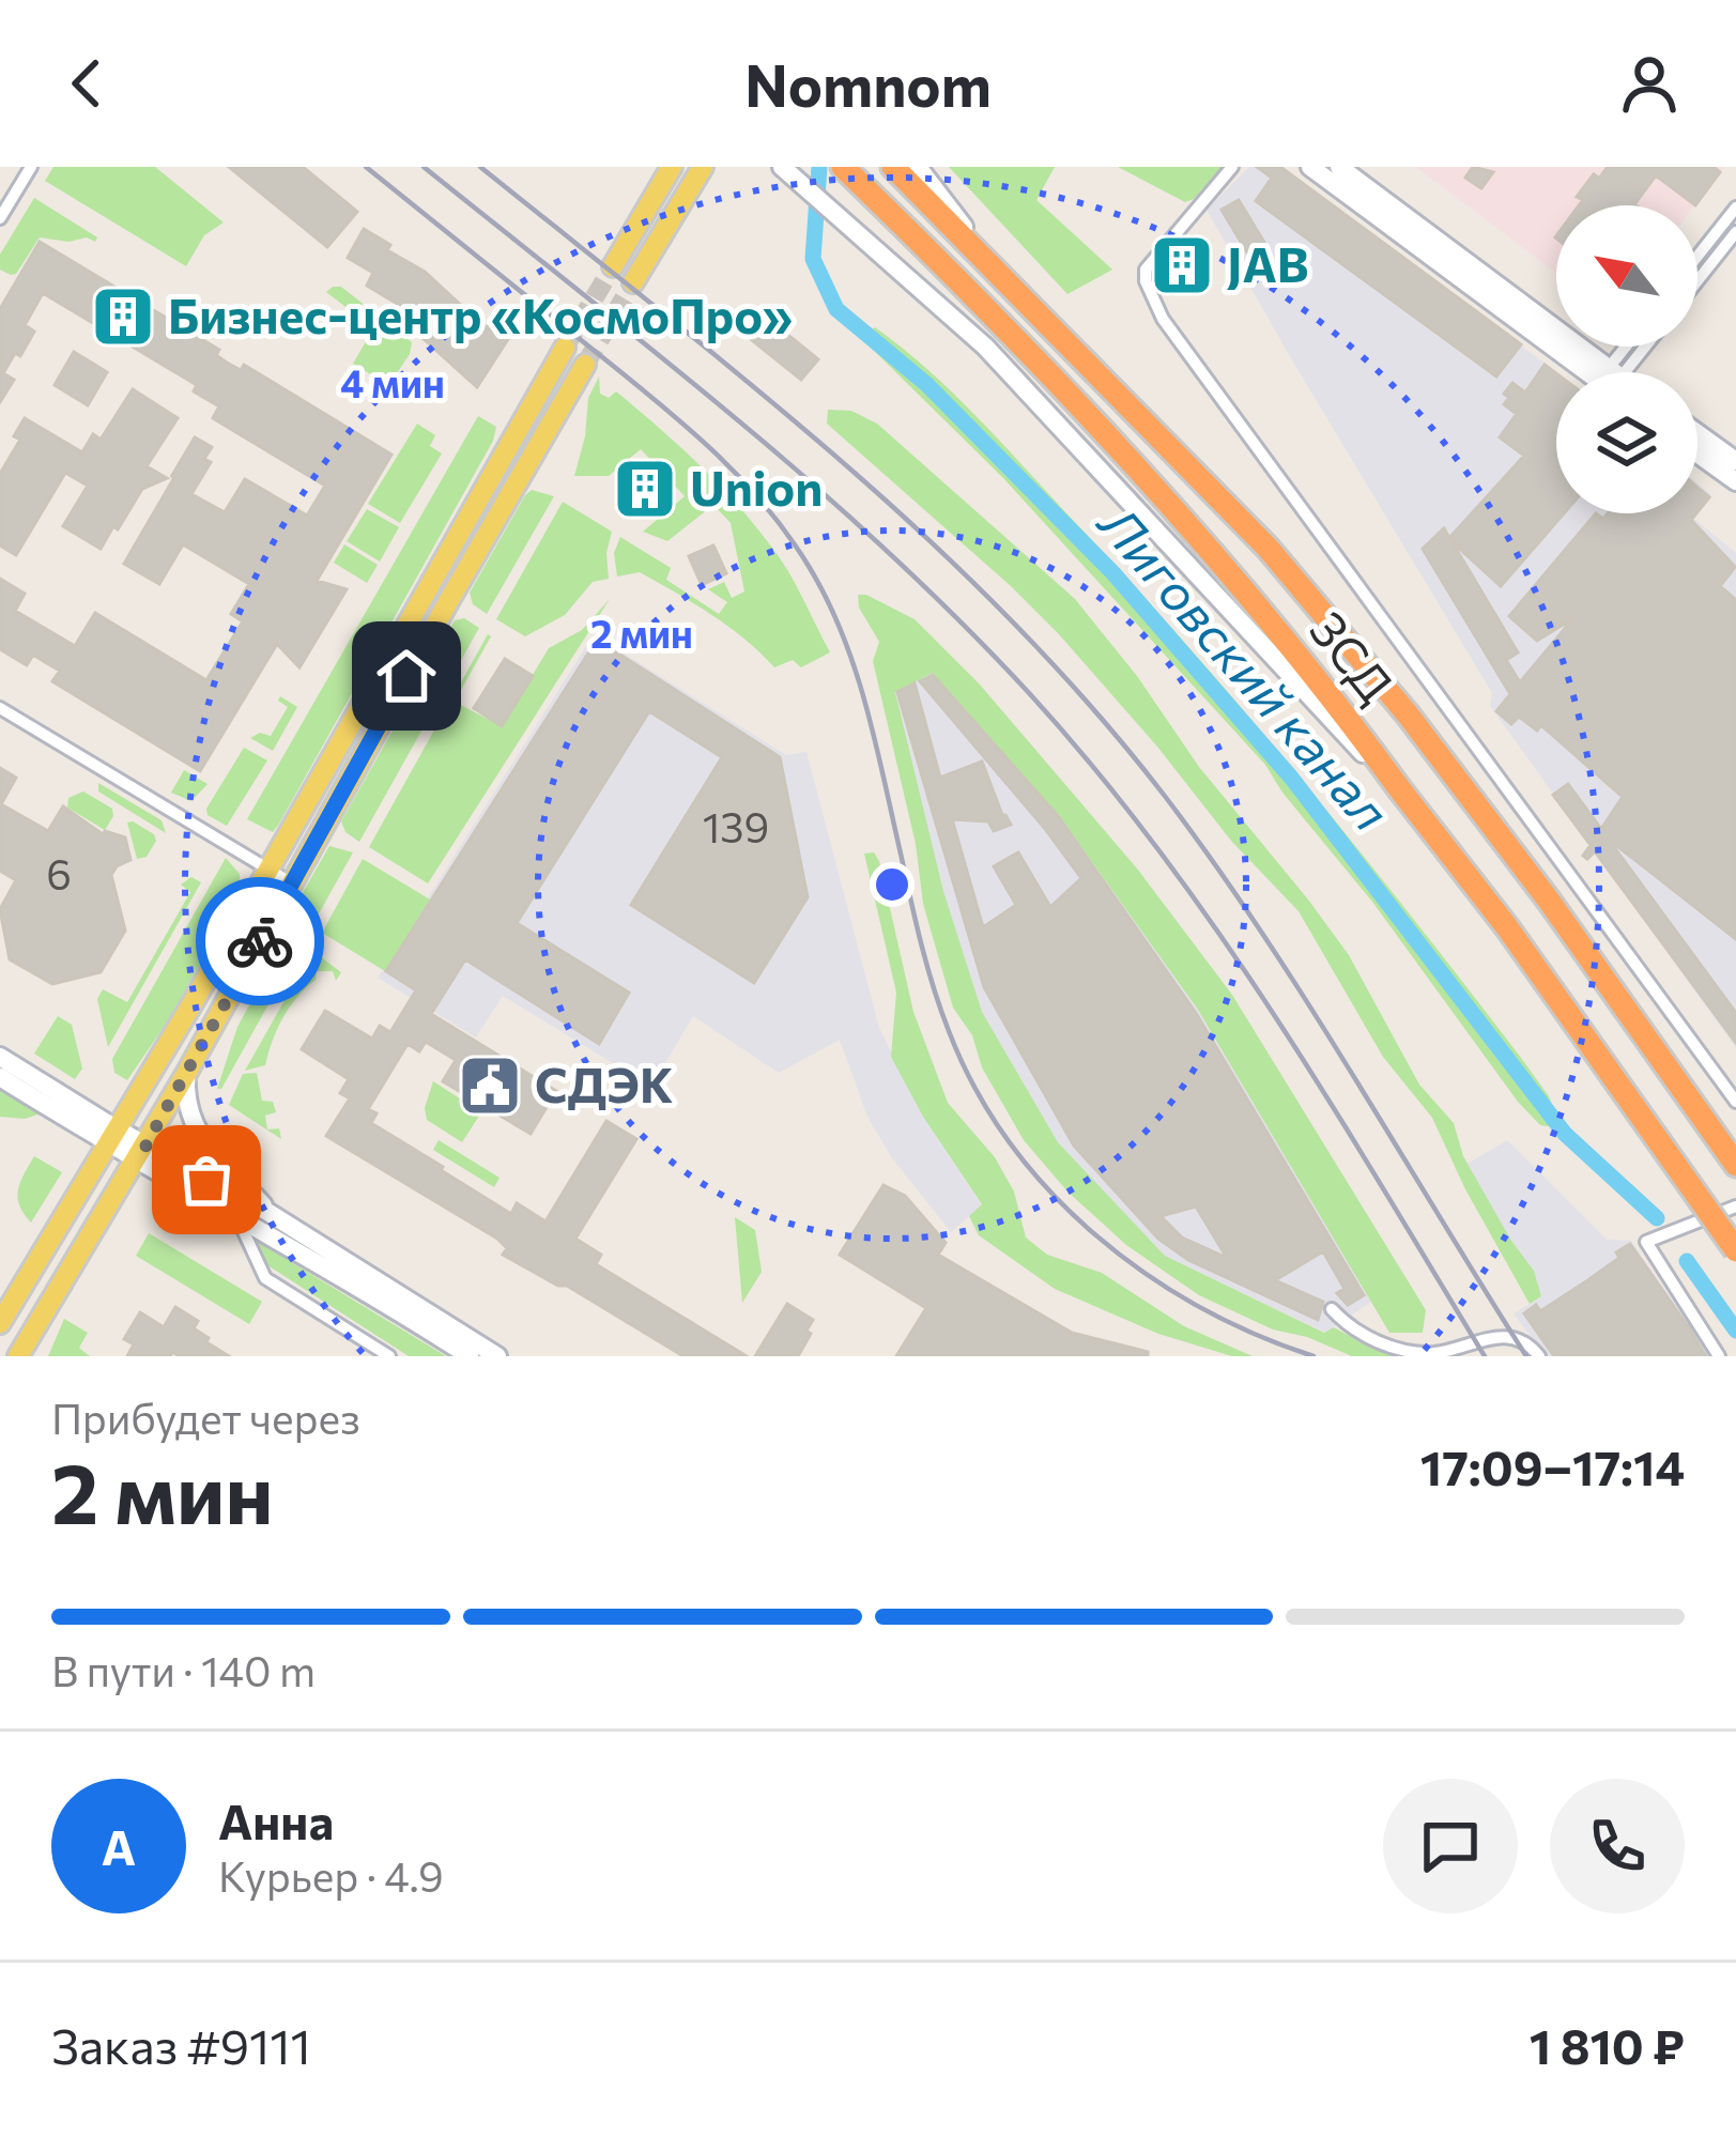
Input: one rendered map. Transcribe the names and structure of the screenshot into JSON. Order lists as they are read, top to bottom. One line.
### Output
{"streets":{"highway":["ЗСД"]},"water":["Лиговский канал"],"places":{"building":["JAB","Бизнес-центр «КосмоПро»","Union"],"public building":["СДЭК"]},"house_numbers":["139","6"],"north":"top left","page":{"header":"Nomnom","heading":["2 мин","Прибудет через","17:09–17:14"],"panel":["Анна","Курьер · 4.9","Заказ #9111","1 810 ₽"],"bar":"В пути · 140 m","round":"А"},"rings":["4 мин","2 мин"]}
